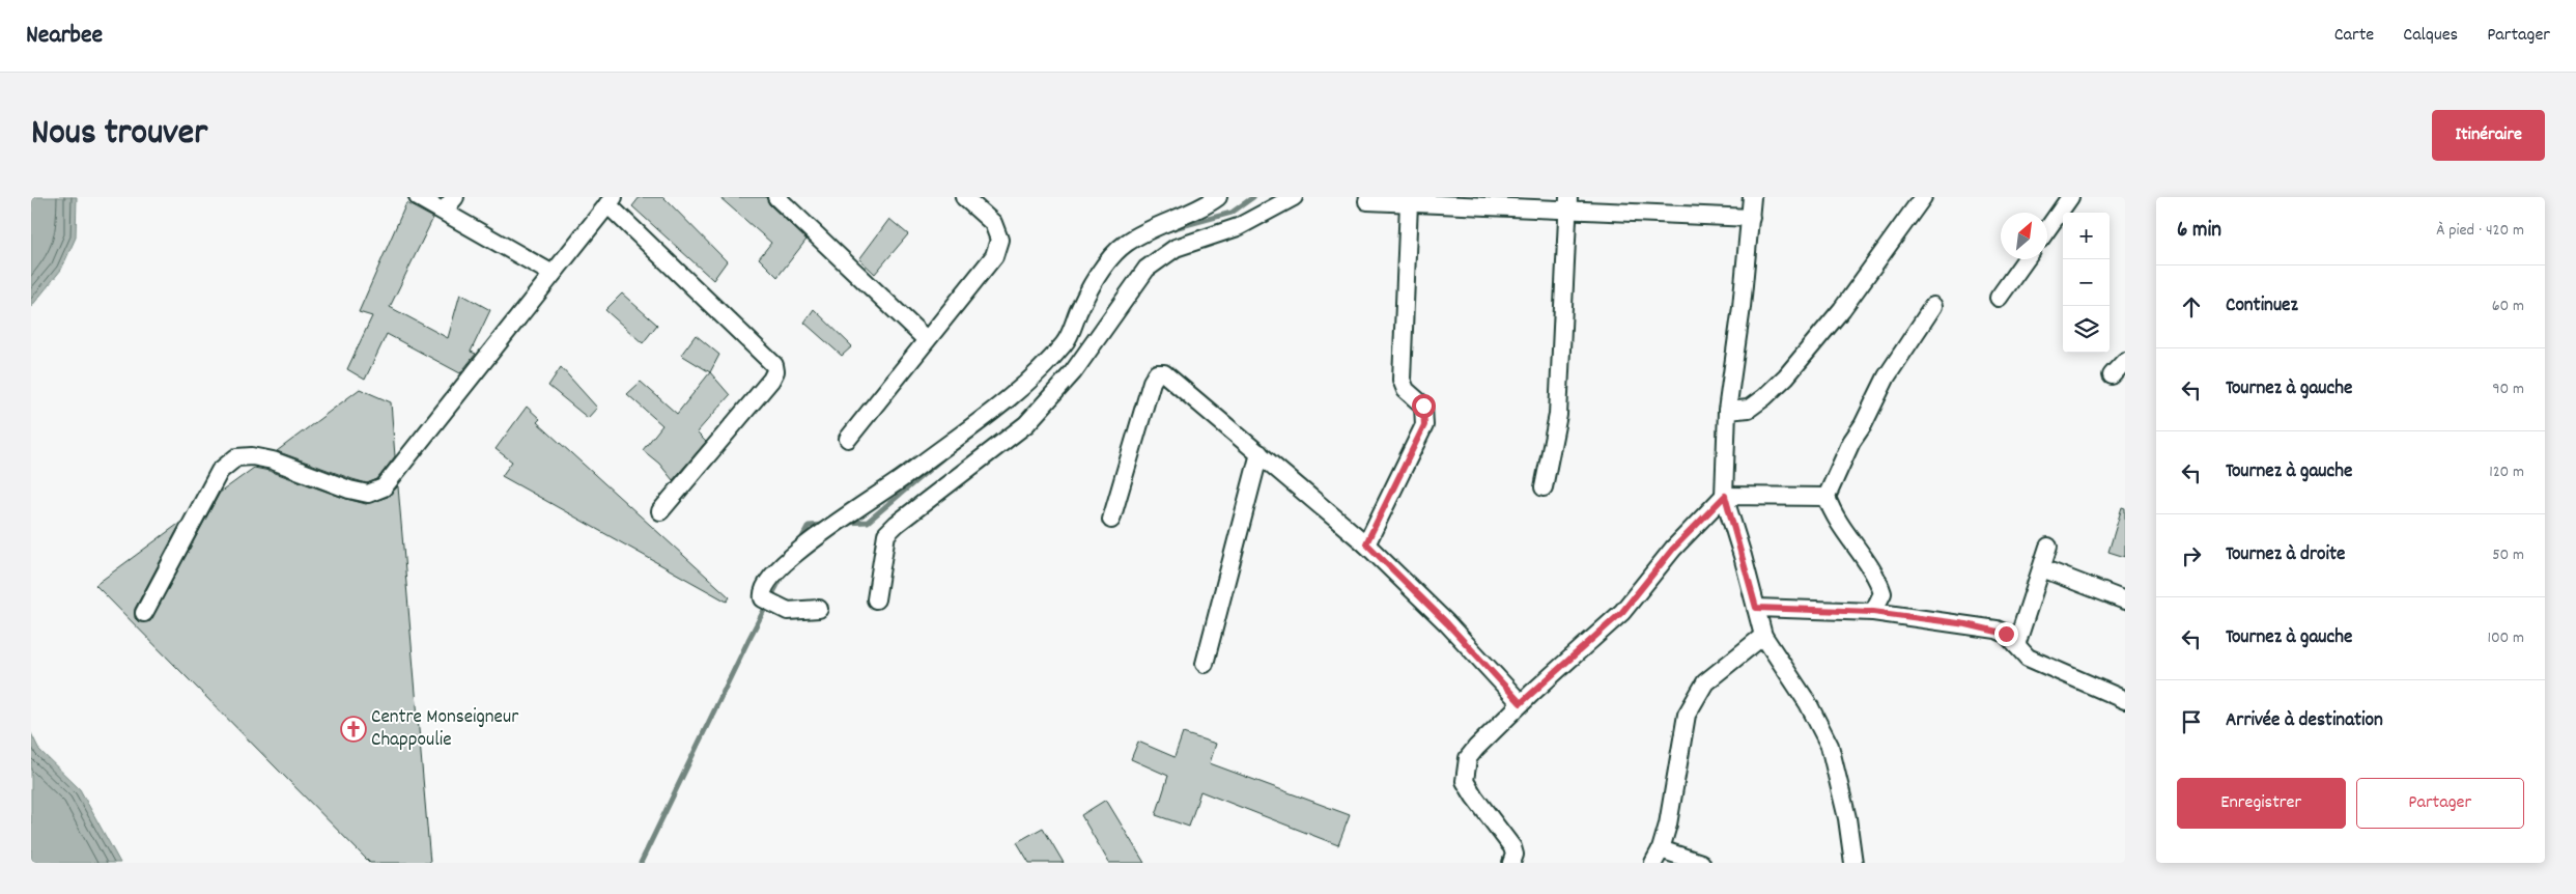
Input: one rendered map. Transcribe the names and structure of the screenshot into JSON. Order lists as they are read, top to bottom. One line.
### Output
{"places":{"church":["Centre Monseigneur Chappoulie"]},"north":"top right","page":{"header":"Nearbee","nav":["Carte","Calques","Partager"],"title":"Nous trouver","buttons":["Itinéraire",["Enregistrer","Partager"]],"heading":["6 min","À pied · 420 m"],"map_buttons":["+","−"],"list":[["Continuez","60 m"],["Tournez à gauche","90 m"],["Tournez à gauche","120 m"],["Tournez à droite","50 m"],["Tournez à gauche","100 m"],"Arrivée à destination"]}}
